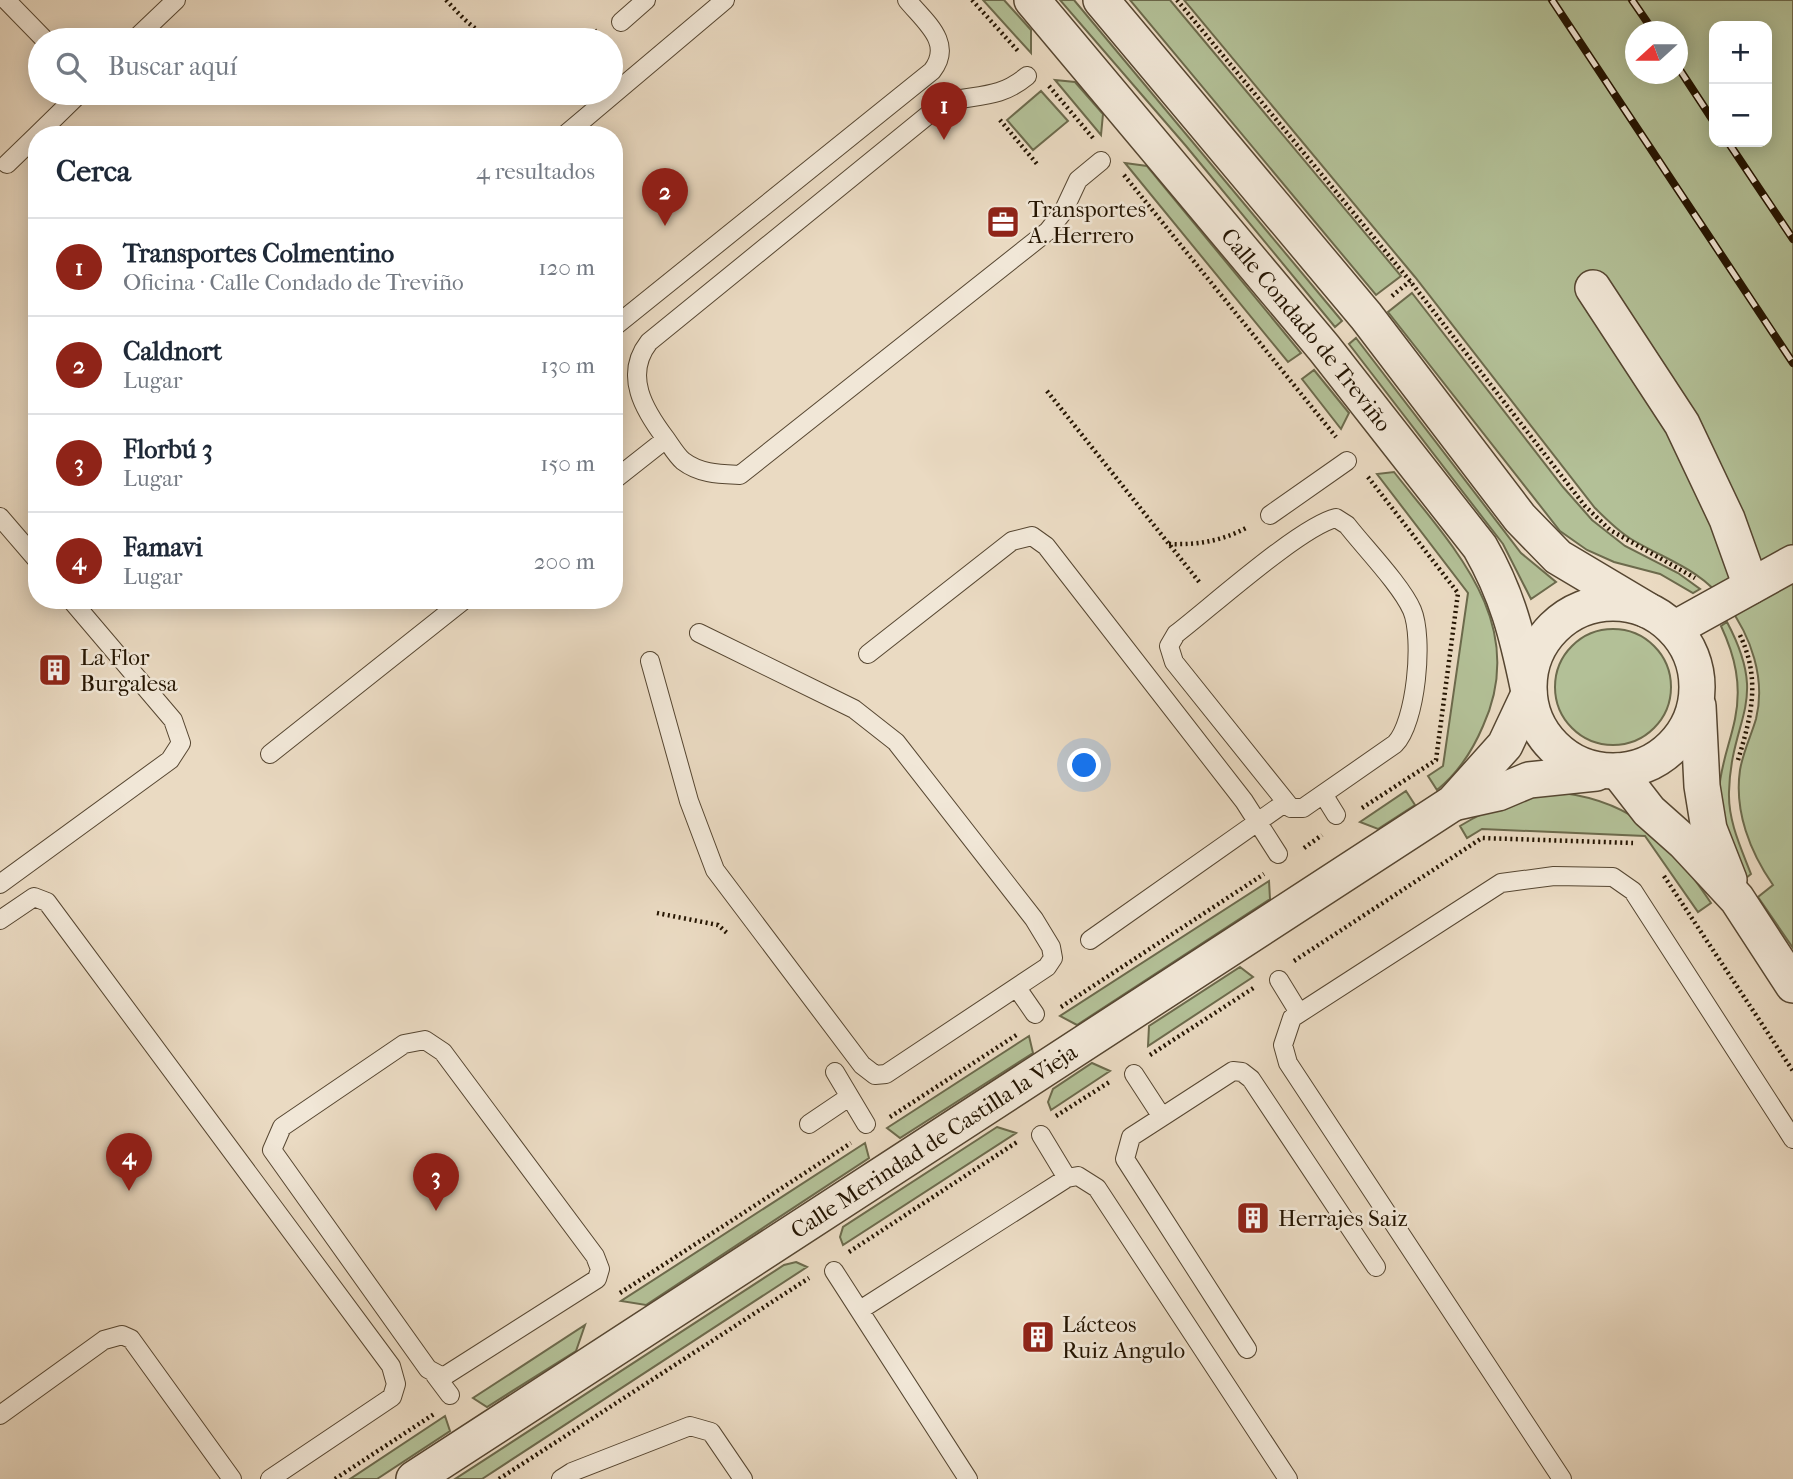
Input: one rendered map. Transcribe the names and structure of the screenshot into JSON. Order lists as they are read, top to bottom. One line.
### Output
{"streets":{"street":["Calle Condado de Treviño","Calle Merindad de Castilla la Vieja"]},"crossings":[["Calle Condado de Treviño","Calle Merindad de Castilla la Vieja"]],"places":{"office":["Transportes A. Herrero"],"building":["La Flor Burgalesa","Herrajes Saiz","Lácteos Ruiz Angulo"]},"north":"left","page":{"map_buttons":["+","−"],"search":"Buscar aquí","pins":["1","2","4","3"],"heading":["Cerca","4 resultados"],"list":[{"mark":"1","name":"Transportes Colmentino","note":"Oficina · Calle Condado de Treviño","value":"120 m"},{"mark":"2","name":"Caldnort","note":"Lugar","value":"130 m"},{"mark":"3","name":"Florbú 3","note":"Lugar","value":"150 m"},{"mark":"4","name":"Famavi","note":"Lugar","value":"200 m"}]}}
